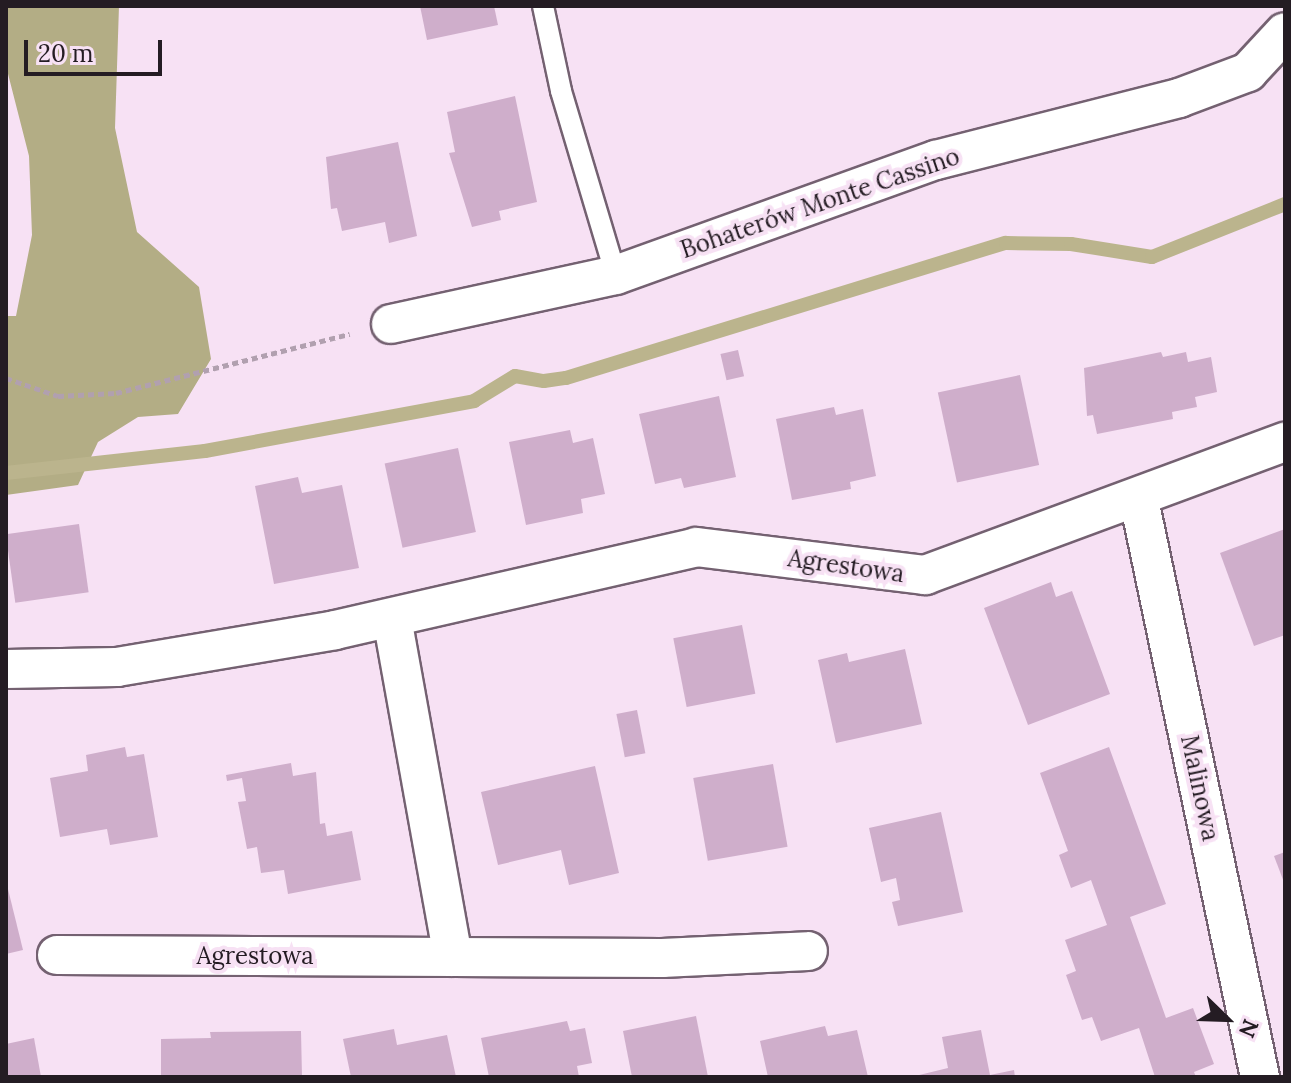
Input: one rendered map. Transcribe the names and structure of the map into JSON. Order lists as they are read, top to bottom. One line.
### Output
{"streets":{"street":["Bohaterów Monte Cassino","Agrestowa","Malinowa"]},"crossings":[["Agrestowa","Malinowa"]],"scale_bar":"20 m","north":"bottom right"}
